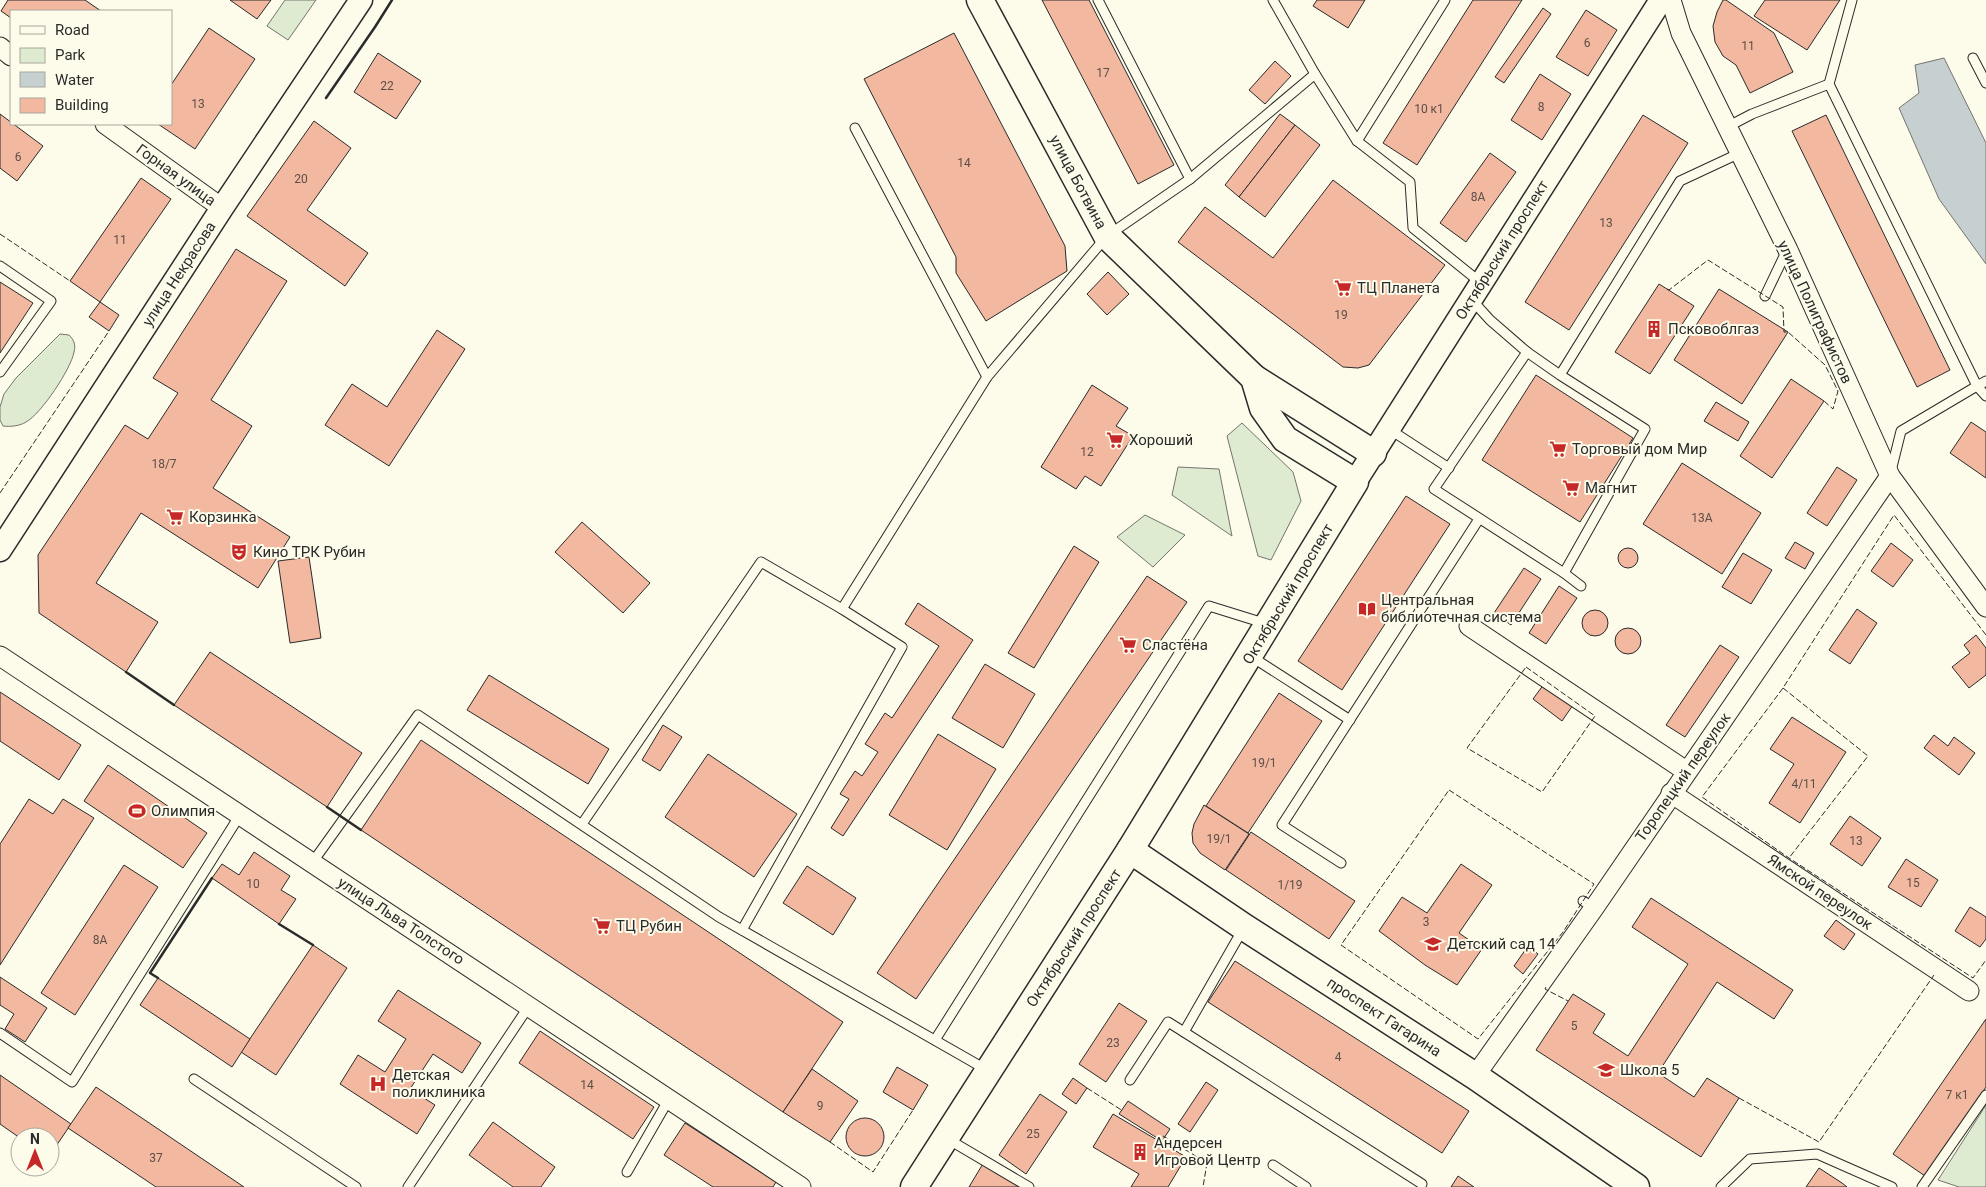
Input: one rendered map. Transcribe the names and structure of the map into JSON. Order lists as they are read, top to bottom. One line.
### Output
{"streets":{"main road":["улица Ботвина","Октябрьский проспект","проспект Гагарина"],"street":["Горная улица","улица Некрасова","улица Полиграфистов","Торопецкий переулок","Ямской переулок","улица Льва Толстого"]},"crossings":[["Горная улица","улица Некрасова"],["улица Ботвина","Октябрьский проспект"],["Октябрьский проспект","проспект Гагарина"],["улица Полиграфистов","Торопецкий переулок"],["Торопецкий переулок","Ямской переулок"],["Торопецкий переулок","проспект Гагарина"]],"places":{"supermarket":["ТЦ Планета","Хороший","Торговый дом Мир","Магнит","Корзинка","Сластёна","ТЦ Рубин"],"building":["Псковоблгаз","Андерсен Игровой Центр"],"theatre":["Кино ТРК Рубин"],"library":["Центральная библиотечная система"],"sports":["Олимпия"],"school or university":["Детский сад 14","Школа 5"],"hospital":["Детская поликлиника"]},"house_numbers":["6","11","17","22","13","8","10 к1","6","14","20","8А","13","11","19","12","18/7","13А","19/1","4/11","19/1","13","15","10","1/19","3","8А","5","23","4","14","7 к1","9","25","37"],"legend":["Road","Park","Water","Building"],"north":"top"}
